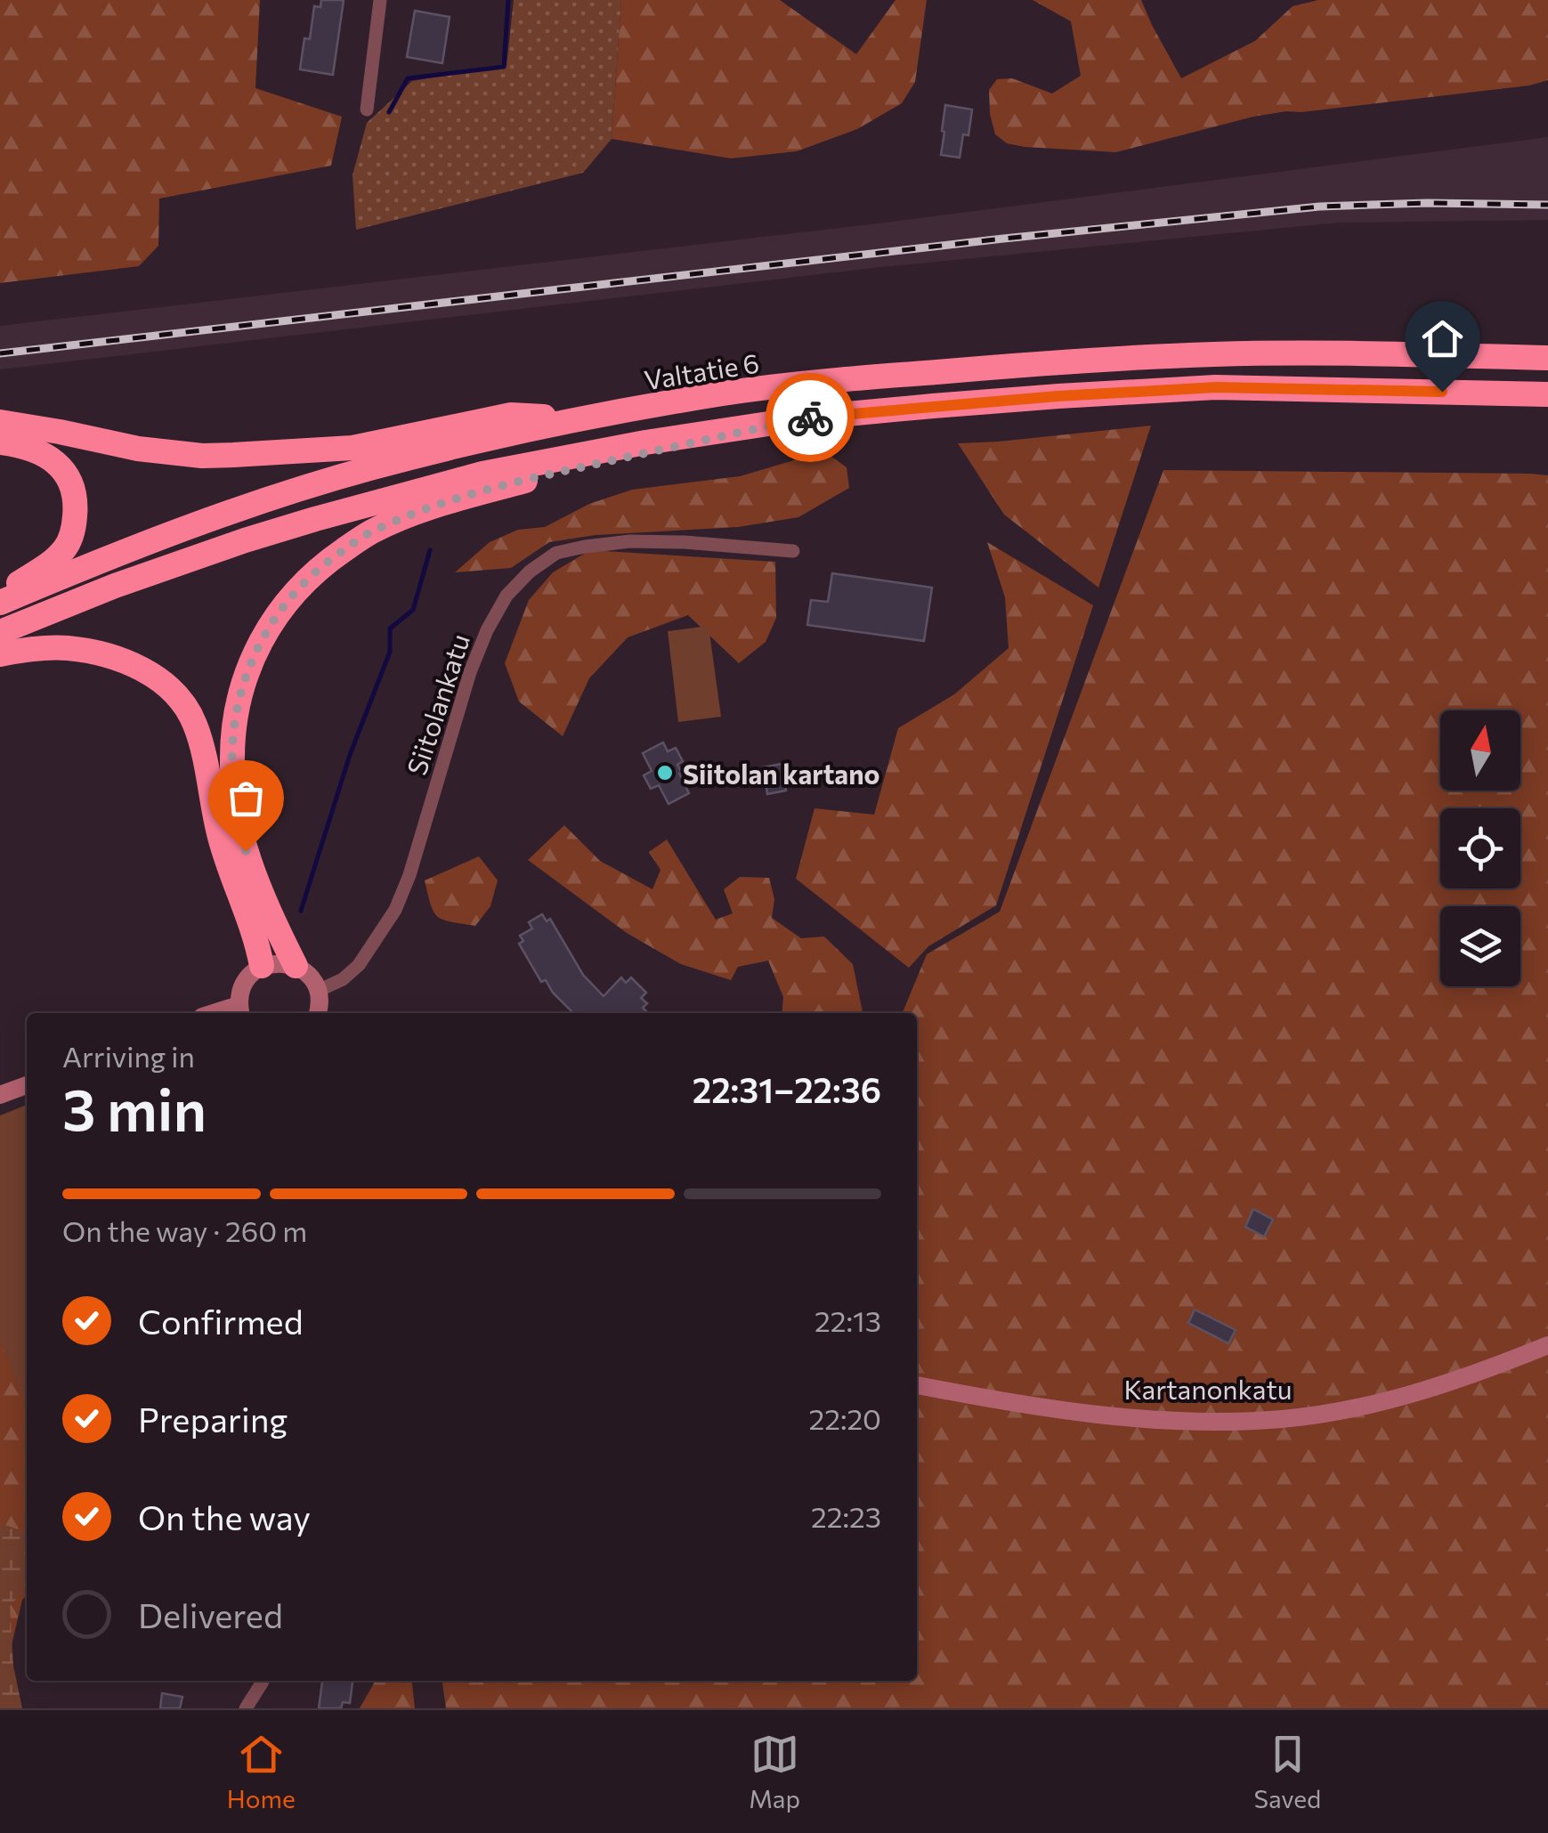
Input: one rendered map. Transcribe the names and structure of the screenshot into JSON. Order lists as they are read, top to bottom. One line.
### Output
{"streets":{"highway":["Valtatie 6"],"main road":["Kartanonkatu"],"street":["Siitolankatu"]},"places":["Siitolan kartano"],"north":"top","page":{"heading":["3 min","Arriving in","22:31–22:36"],"bar":"On the way · 260 m","list":[["Confirmed","22:13"],["Preparing","22:20"],["On the way","22:23"],"Delivered"],"tabs":["Home","Map","Saved"]}}
